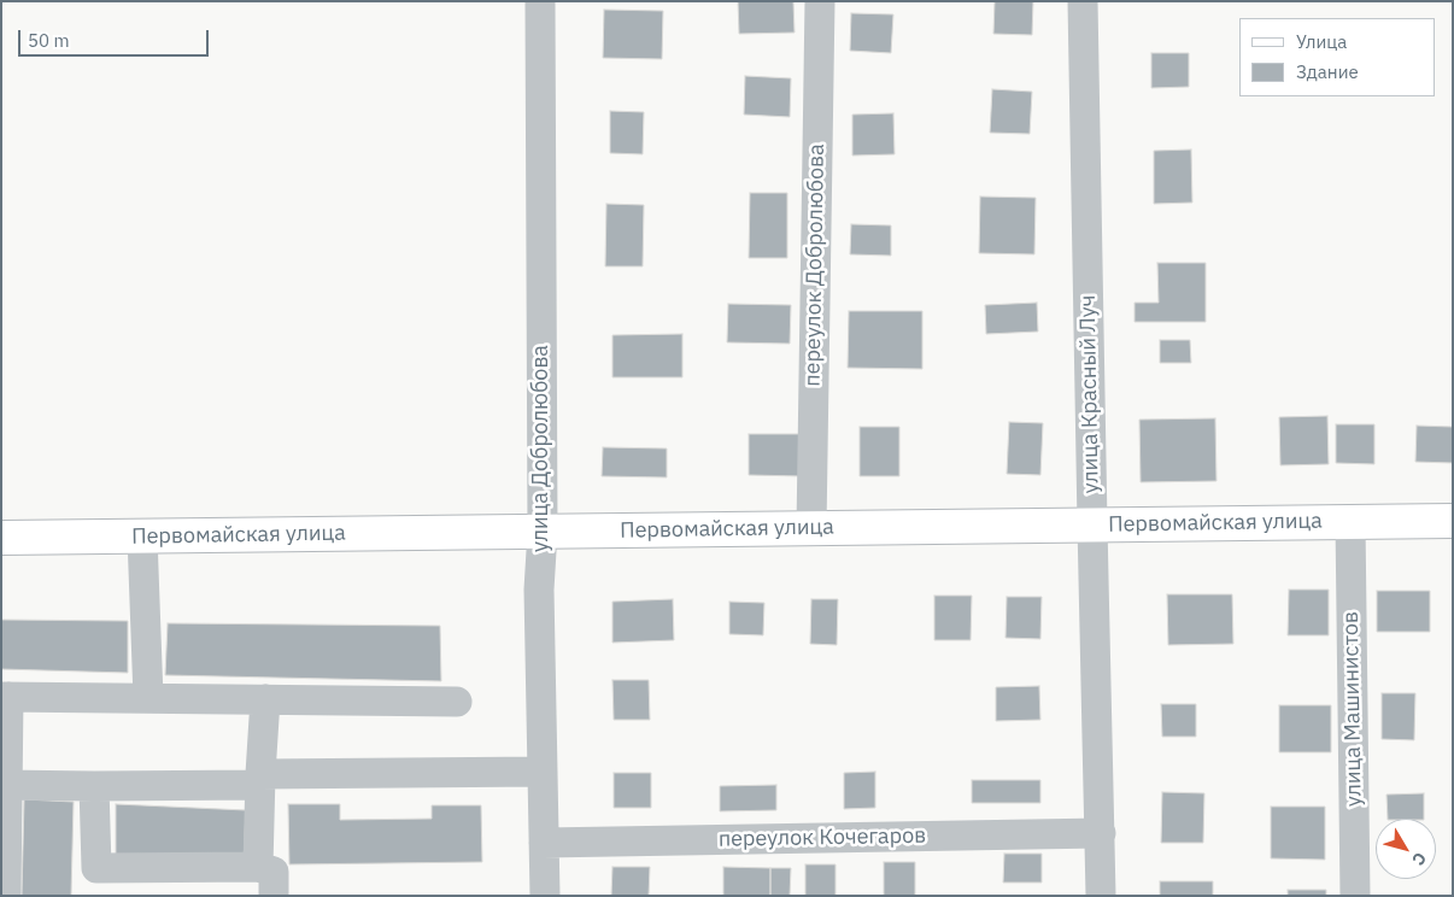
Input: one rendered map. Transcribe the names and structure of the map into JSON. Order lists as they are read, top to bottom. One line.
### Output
{"streets":{"main road":["Первомайская улица"],"street":["переулок Добролюбова","улица Красный Луч","улица Добролюбова","улица Машинистов","переулок Кочегаров"]},"crossings":[["переулок Добролюбова","Первомайская улица"],["улица Красный Луч","Первомайская улица"],["улица Красный Луч","переулок Кочегаров"],["улица Добролюбова","Первомайская улица"],["улица Добролюбова","переулок Кочегаров"],["Первомайская улица","улица Машинистов"]],"legend":["Улица","Здание"],"scale_bar":"50 m","north":"bottom right"}
